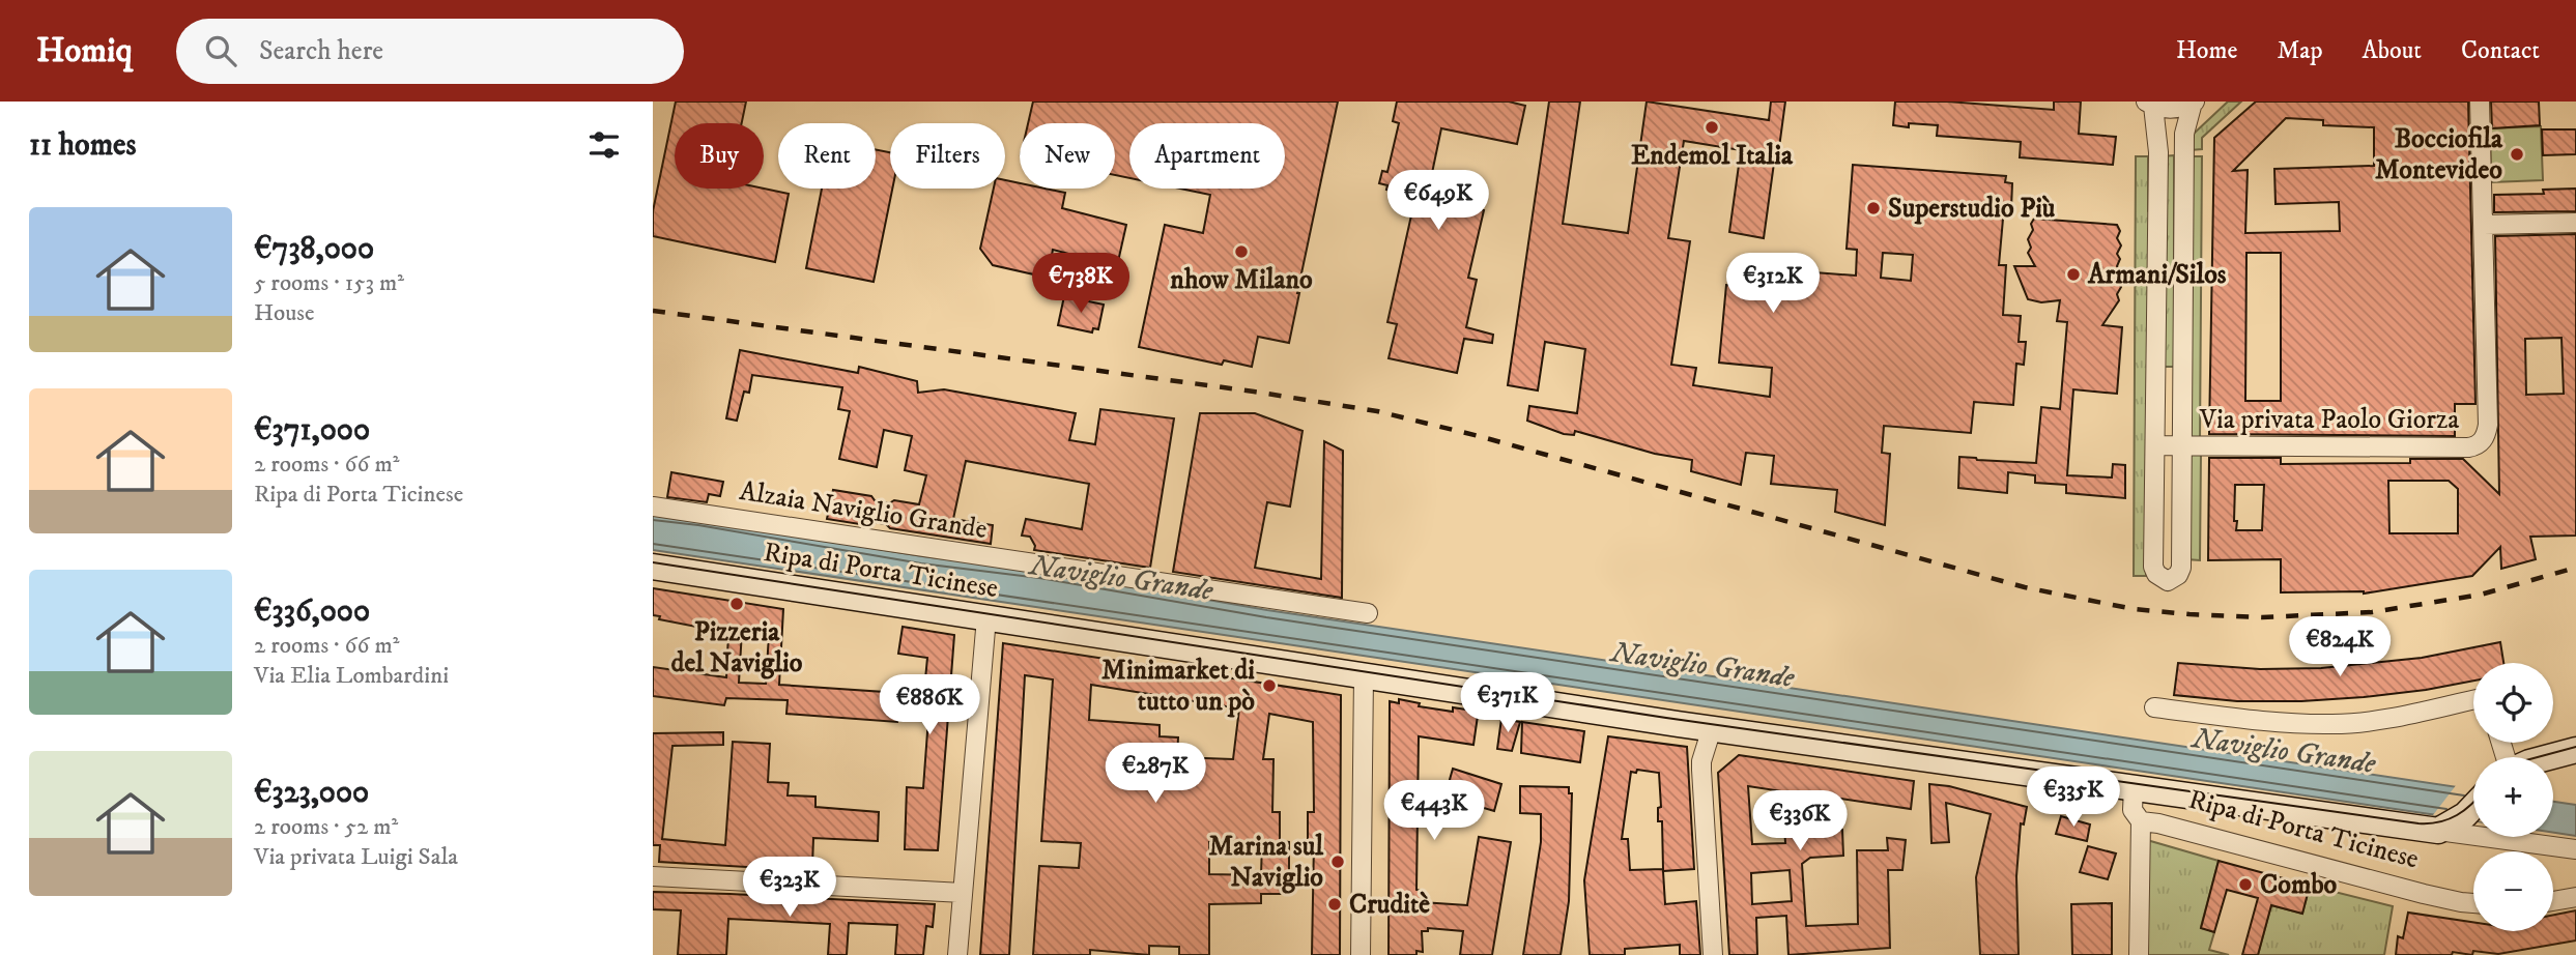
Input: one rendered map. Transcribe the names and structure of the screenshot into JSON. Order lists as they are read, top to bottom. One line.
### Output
{"streets":{"street":["Via privata Paolo Giorza","Alzaia Naviglio Grande","Ripa di Porta Ticinese"]},"water":["Naviglio Grande"],"places":["Endemol Italia","Bocciofila Montevideo","Superstudio Più","nhow Milano","Armani/Silos","Pizzeria del Naviglio","Minimarket di tutto un pò","Marina sul Naviglio","Combo","Cruditè"],"page":{"header":"Homiq","search":"Search here","nav":["Home","Map","About","Contact"],"heading":"11 homes","chip":["Buy","Rent","Filters","New","Apartment"],"price":["€649K","€738K","€312K","€824K","€371K","€886K","€287K","€335K","€443K","€336K","€323K"],"list":[{"name":"€738,000","note":"5 rooms · 153 m² · House"},{"name":"€371,000","note":"2 rooms · 66 m² · Ripa di Porta Ticinese"},{"name":"€336,000","note":"2 rooms · 66 m² · Via Elia Lombardini"},{"name":"€323,000","note":"2 rooms · 52 m² · Via privata Luigi Sala"}],"map_buttons":["+","−"]}}
